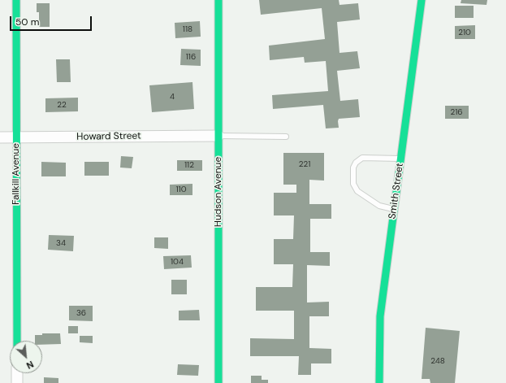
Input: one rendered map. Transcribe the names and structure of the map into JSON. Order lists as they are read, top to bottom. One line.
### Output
{"streets":{"street":["Howard Street","Fallkill Avenue","Smith Street","Hudson Avenue"]},"crossings":[["Howard Street","Fallkill Avenue"],["Howard Street","Hudson Avenue"]],"house_numbers":["118","210","116","4","22","216","221","112","110","34","104","36","248"],"scale_bar":"50 m","north":"bottom right"}
